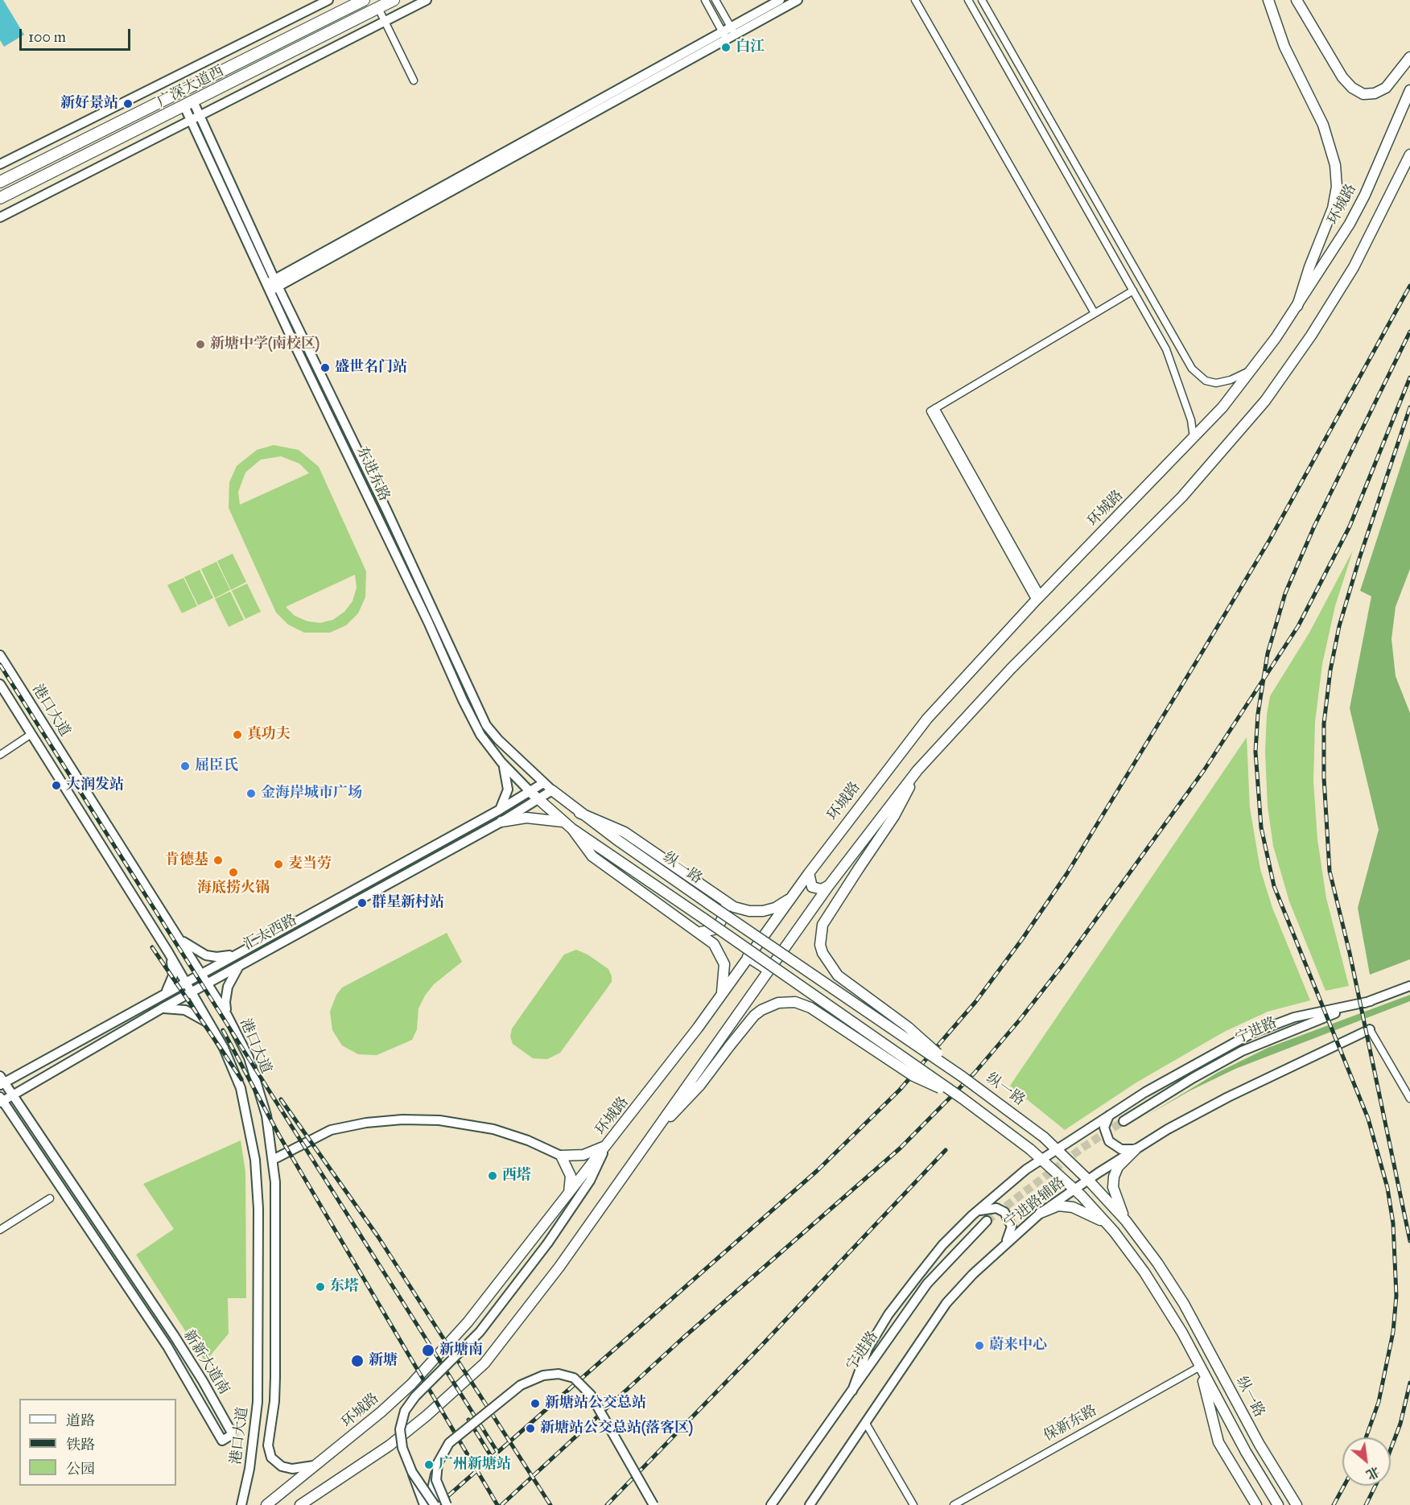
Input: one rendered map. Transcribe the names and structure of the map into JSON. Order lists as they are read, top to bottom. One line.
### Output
{"streets":{"highway":["广深大道西"],"main road":["环城路","东进东路","纵一路"],"street":["港口大道","汇太西路","宁进路","宁进路辅路","新新大道南","保新东路"]},"crossings":[["广深大道西","东进东路"],["环城路","港口大道"],["东进东路","纵一路"],["东进东路","汇太西路"],["港口大道","汇太西路"],["纵一路","宁进路辅路"],["纵一路","保新东路"],["汇太西路","新新大道南"],["宁进路","宁进路辅路"]],"places":["白江","新好景站","新塘中学(南校区)","盛世名门站","真功夫","屈臣氏","大润发站","金海岸城市广场","肯德基","麦当劳","海底捞火锅","群星新村站","西塔","东塔","蔚来中心","新塘南","新塘","新塘站公交总站","新塘站公交总站(落客区)","广州新塘站"],"legend":["道路","铁路","公园"],"scale_bar":"100 m","north":"bottom right"}
